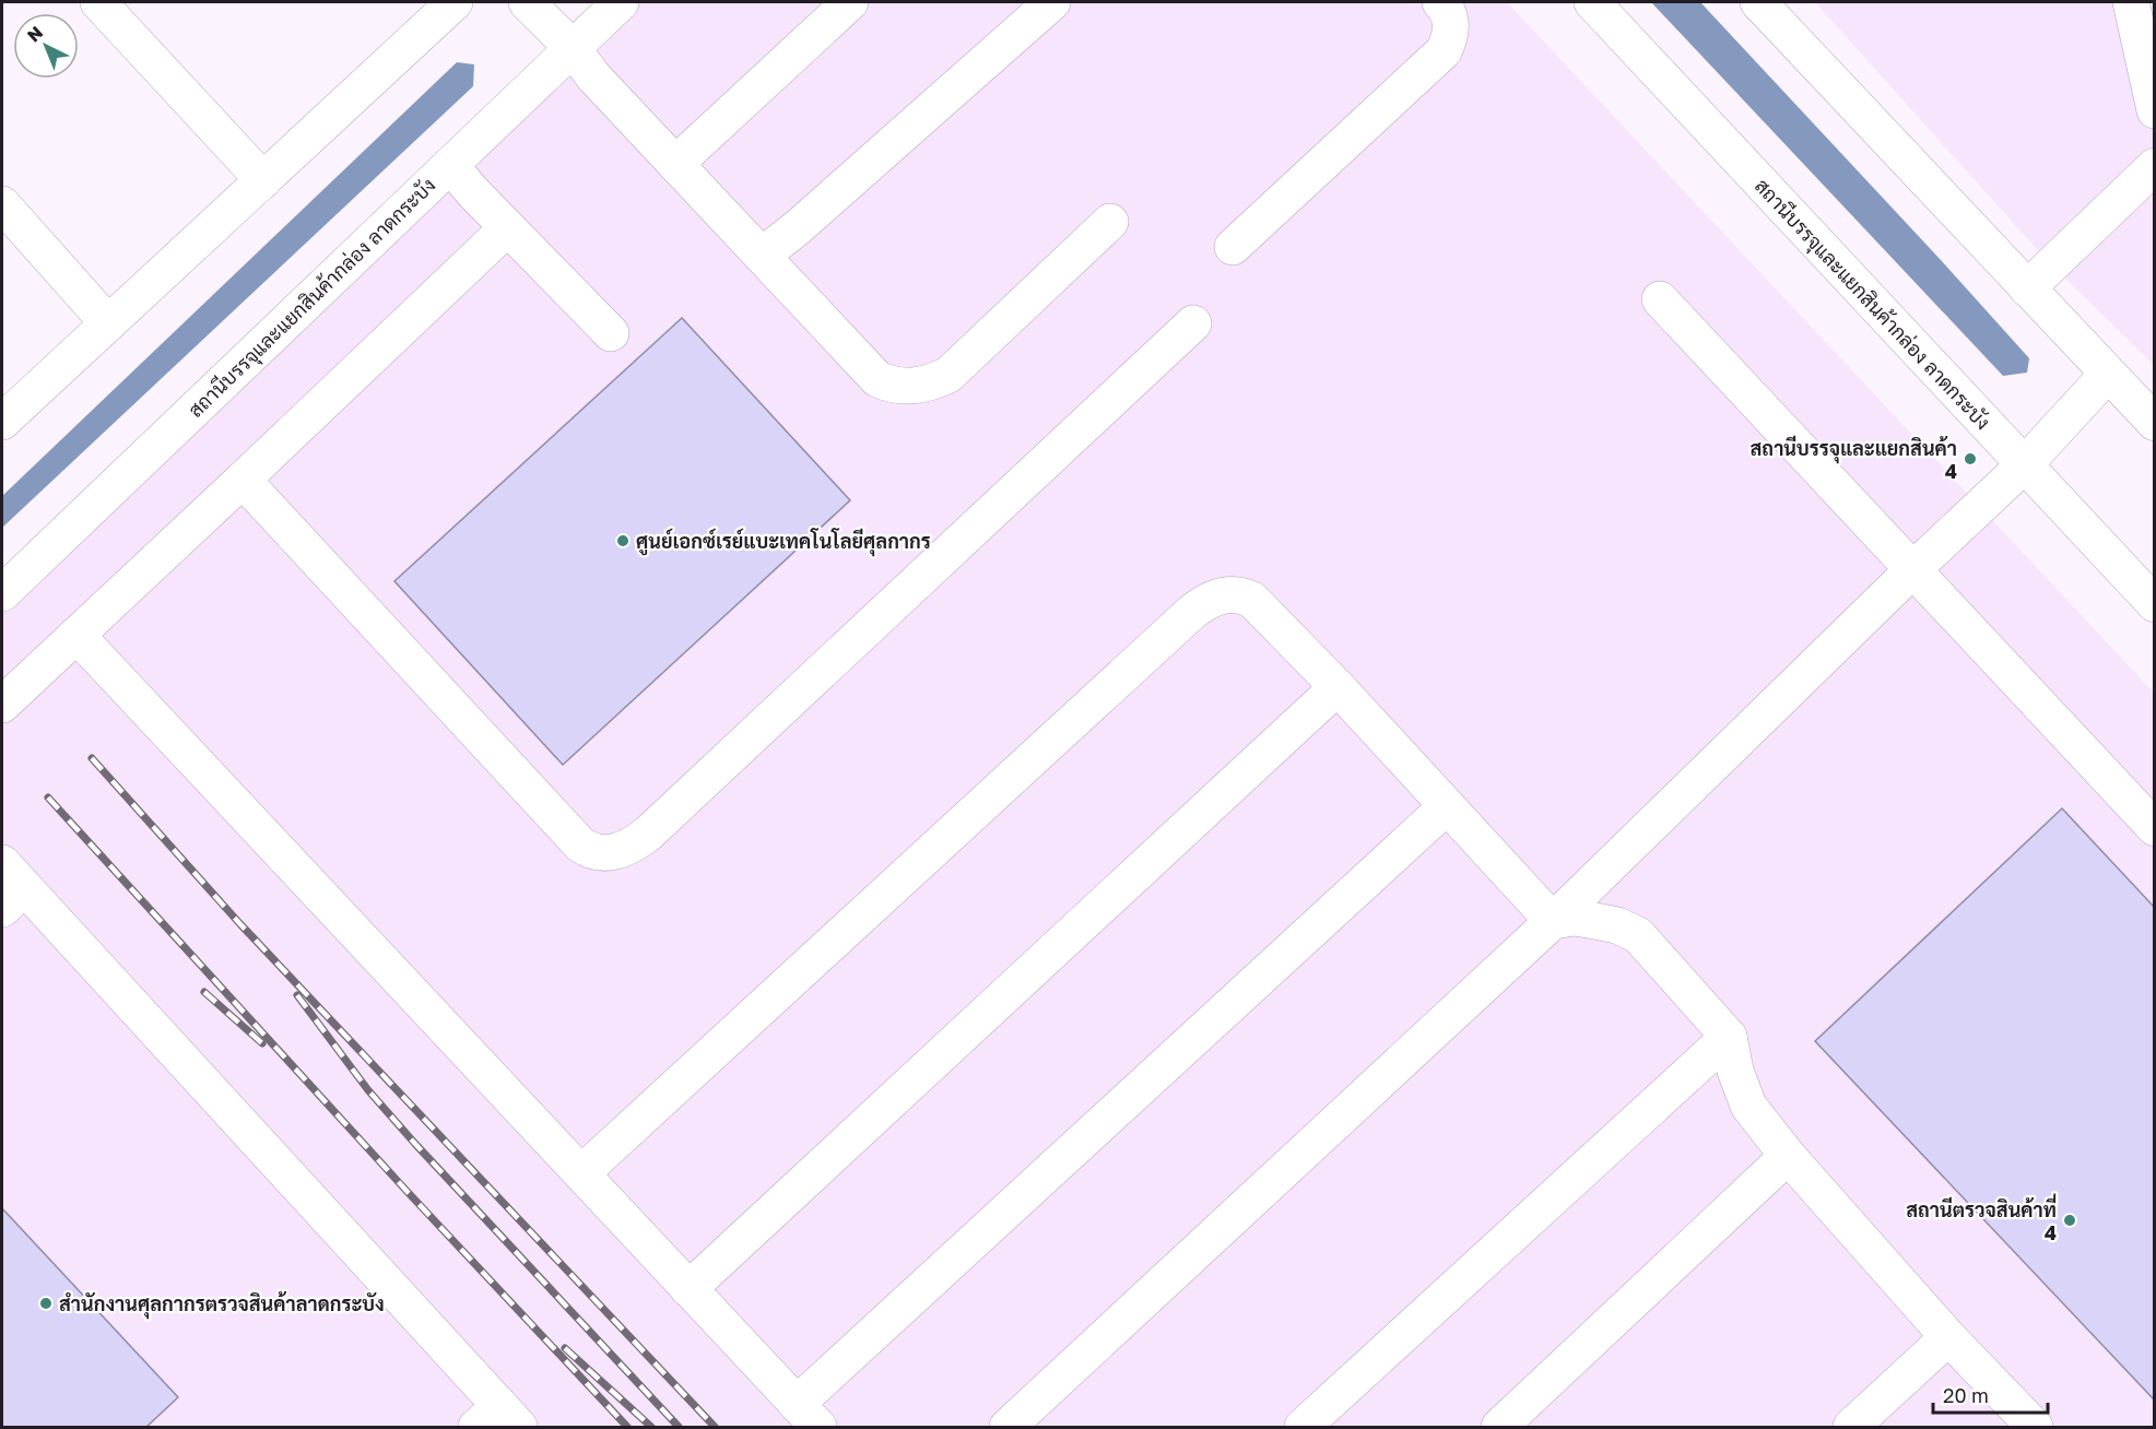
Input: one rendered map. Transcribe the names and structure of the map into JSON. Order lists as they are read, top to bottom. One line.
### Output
{"streets":{"street":["สถานีบรรจุและแยกสินค้ากล่อง ลาดกระบัง"]},"places":["สถานีบรรจุและแยกสินค้า 4","ศูนย์เอกซ์เรย์แบะเทคโนโลยีศุลกากร","สถานีตรวจสินค้าที่ 4","สำนักงานศุลกากรตรวจสินค้าลาดกระบัง"],"scale_bar":"20 m","north":"top left"}
